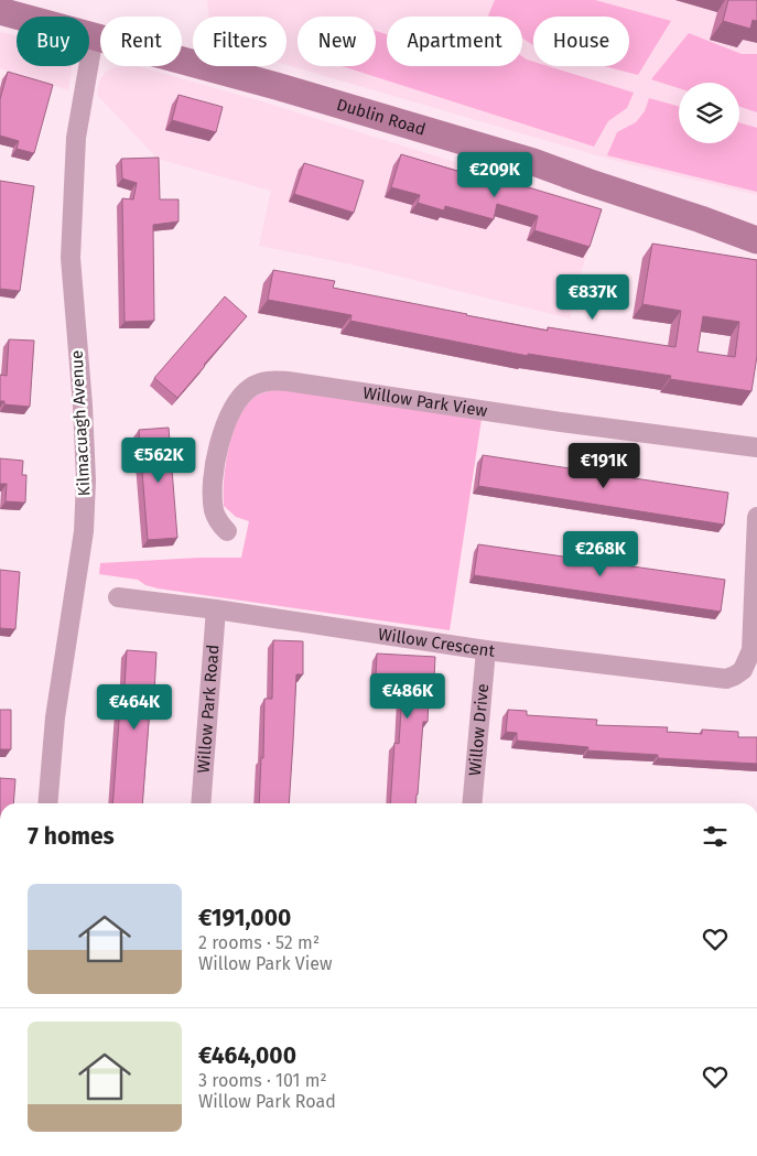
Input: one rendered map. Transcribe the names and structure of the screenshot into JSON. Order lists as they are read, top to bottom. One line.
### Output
{"streets":{"main road":["Dublin Road"],"street":["Willow Park View","Kilmacuagh Avenue","Willow Crescent","Willow Park Road","Willow Drive"]},"crossings":[["Dublin Road","Kilmacuagh Avenue"],["Willow Crescent","Willow Park Road"],["Willow Crescent","Willow Drive"]],"page":{"chip":["Buy","Rent","Filters","New","Apartment","House"],"price":["€209K","€837K","€562K","€191K","€268K","€486K","€464K"],"heading":"7 homes","list":[{"name":"€191,000","note":"2 rooms · 52 m² · Willow Park View"},{"name":"€464,000","note":"3 rooms · 101 m² · Willow Park Road"}]}}
